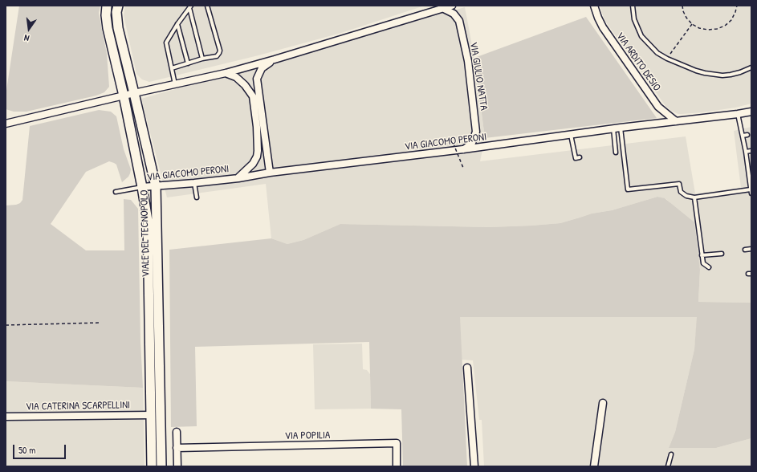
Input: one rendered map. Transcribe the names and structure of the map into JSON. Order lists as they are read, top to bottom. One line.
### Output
{"streets":{"main road":["VIALE DEL TECNOPOLO"],"street":["VIA ARDITO DESIO","VIA GIULIO NATTA","VIA GIACOMO PERONI","VIA CATERINA SCARPELLINI","VIA POPILIA"]},"crossings":[["VIA ARDITO DESIO","VIA GIACOMO PERONI"],["VIA GIULIO NATTA","VIA GIACOMO PERONI"],["VIA GIACOMO PERONI","VIALE DEL TECNOPOLO"],["VIALE DEL TECNOPOLO","VIA CATERINA SCARPELLINI"]],"scale_bar":"50 m","north":"bottom"}
